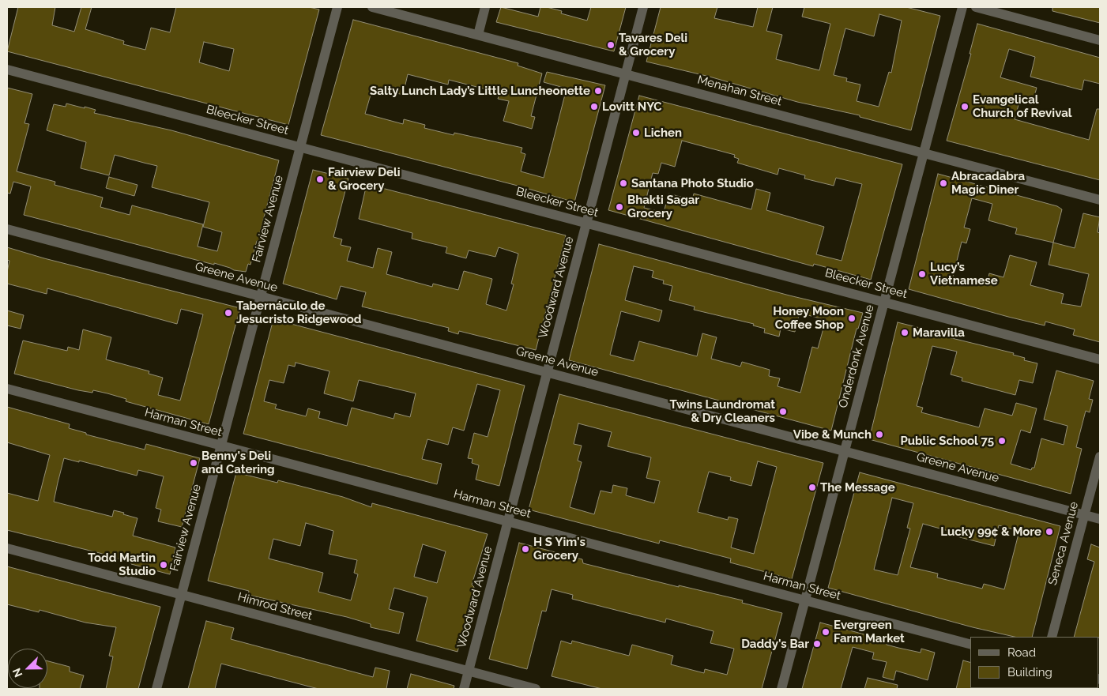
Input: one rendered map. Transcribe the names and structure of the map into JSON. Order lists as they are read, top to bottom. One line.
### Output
{"streets":{"street":["Menahan Street","Bleecker Street","Fairview Avenue","Greene Avenue","Woodward Avenue","Onderdonk Avenue","Harman Street","Seneca Avenue","Himrod Street"]},"crossings":[["Menahan Street","Woodward Avenue"],["Menahan Street","Onderdonk Avenue"],["Bleecker Street","Fairview Avenue"],["Bleecker Street","Woodward Avenue"],["Bleecker Street","Onderdonk Avenue"],["Fairview Avenue","Greene Avenue"],["Fairview Avenue","Harman Street"],["Fairview Avenue","Himrod Street"],["Greene Avenue","Woodward Avenue"],["Greene Avenue","Onderdonk Avenue"],["Greene Avenue","Seneca Avenue"],["Woodward Avenue","Harman Street"],["Woodward Avenue","Himrod Street"],["Onderdonk Avenue","Harman Street"]],"places":["Tavares Deli & Grocery","Salty Lunch Lady’s Little Luncheonette","Lovitt NYC","Evangelical Church of Revival","Lichen","Fairview Deli & Grocery","Santana Photo Studio","Abracadabra Magic Diner","Bhakti Sagar Grocery","Lucy’s Vietnamese","Tabernáculo de Jesucristo Ridgewood","Honey Moon Coffee Shop","Maravilla","Twins Laundromat & Dry Cleaners","Vibe & Munch","Public School 75","Benny's Deli and Catering","The Message","Lucky 99¢ & More","H S Yim's Grocery","Todd Martin Studio","Evergreen Farm Market","Daddy's Bar"],"legend":["Road","Building"],"north":"bottom left"}
